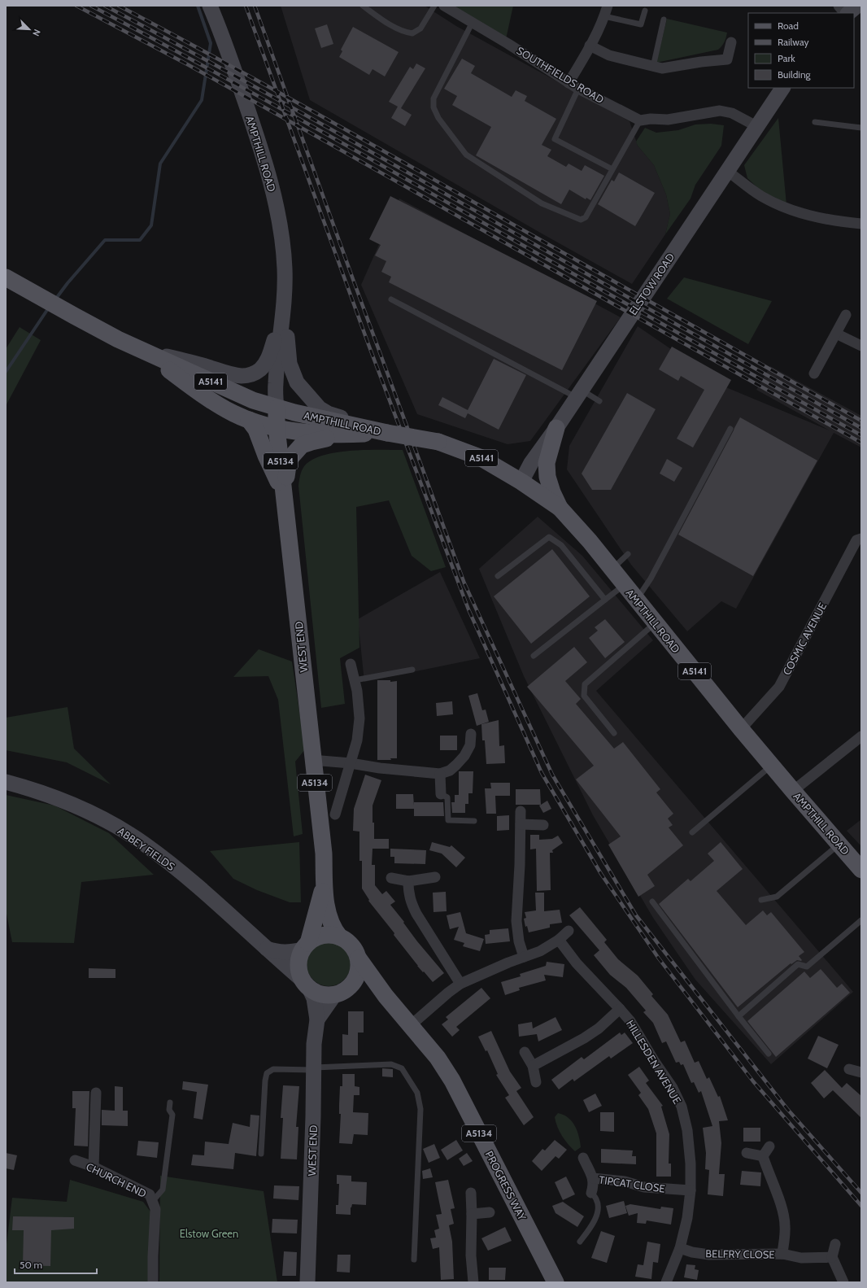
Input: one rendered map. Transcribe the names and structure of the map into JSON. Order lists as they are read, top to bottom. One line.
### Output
{"streets":{"main road":["AMPTHILL ROAD","A5141","A5134","WEST END","PROGRESS WAY"],"street":["SOUTHFIELDS ROAD","ELSTOW ROAD","COSMIC AVENUE","ABBEY FIELDS","HILLESDEN AVENUE","CHURCH END","TIPCAT CLOSE","BELFRY CLOSE"]},"crossings":[["AMPTHILL ROAD","ELSTOW ROAD"],["AMPTHILL ROAD","A5141"],["AMPTHILL ROAD","COSMIC AVENUE"],["AMPTHILL ROAD","WEST END"],["A5141","WEST END"],["A5134","WEST END"],["A5134","ABBEY FIELDS"],["A5134","PROGRESS WAY"],["WEST END","ABBEY FIELDS"],["WEST END","PROGRESS WAY"],["ABBEY FIELDS","PROGRESS WAY"],["HILLESDEN AVENUE","TIPCAT CLOSE"],["HILLESDEN AVENUE","BELFRY CLOSE"]],"parks":["Elstow Green"],"legend":["Road","Railway","Park","Building"],"scale_bar":"50 m","north":"bottom right"}
